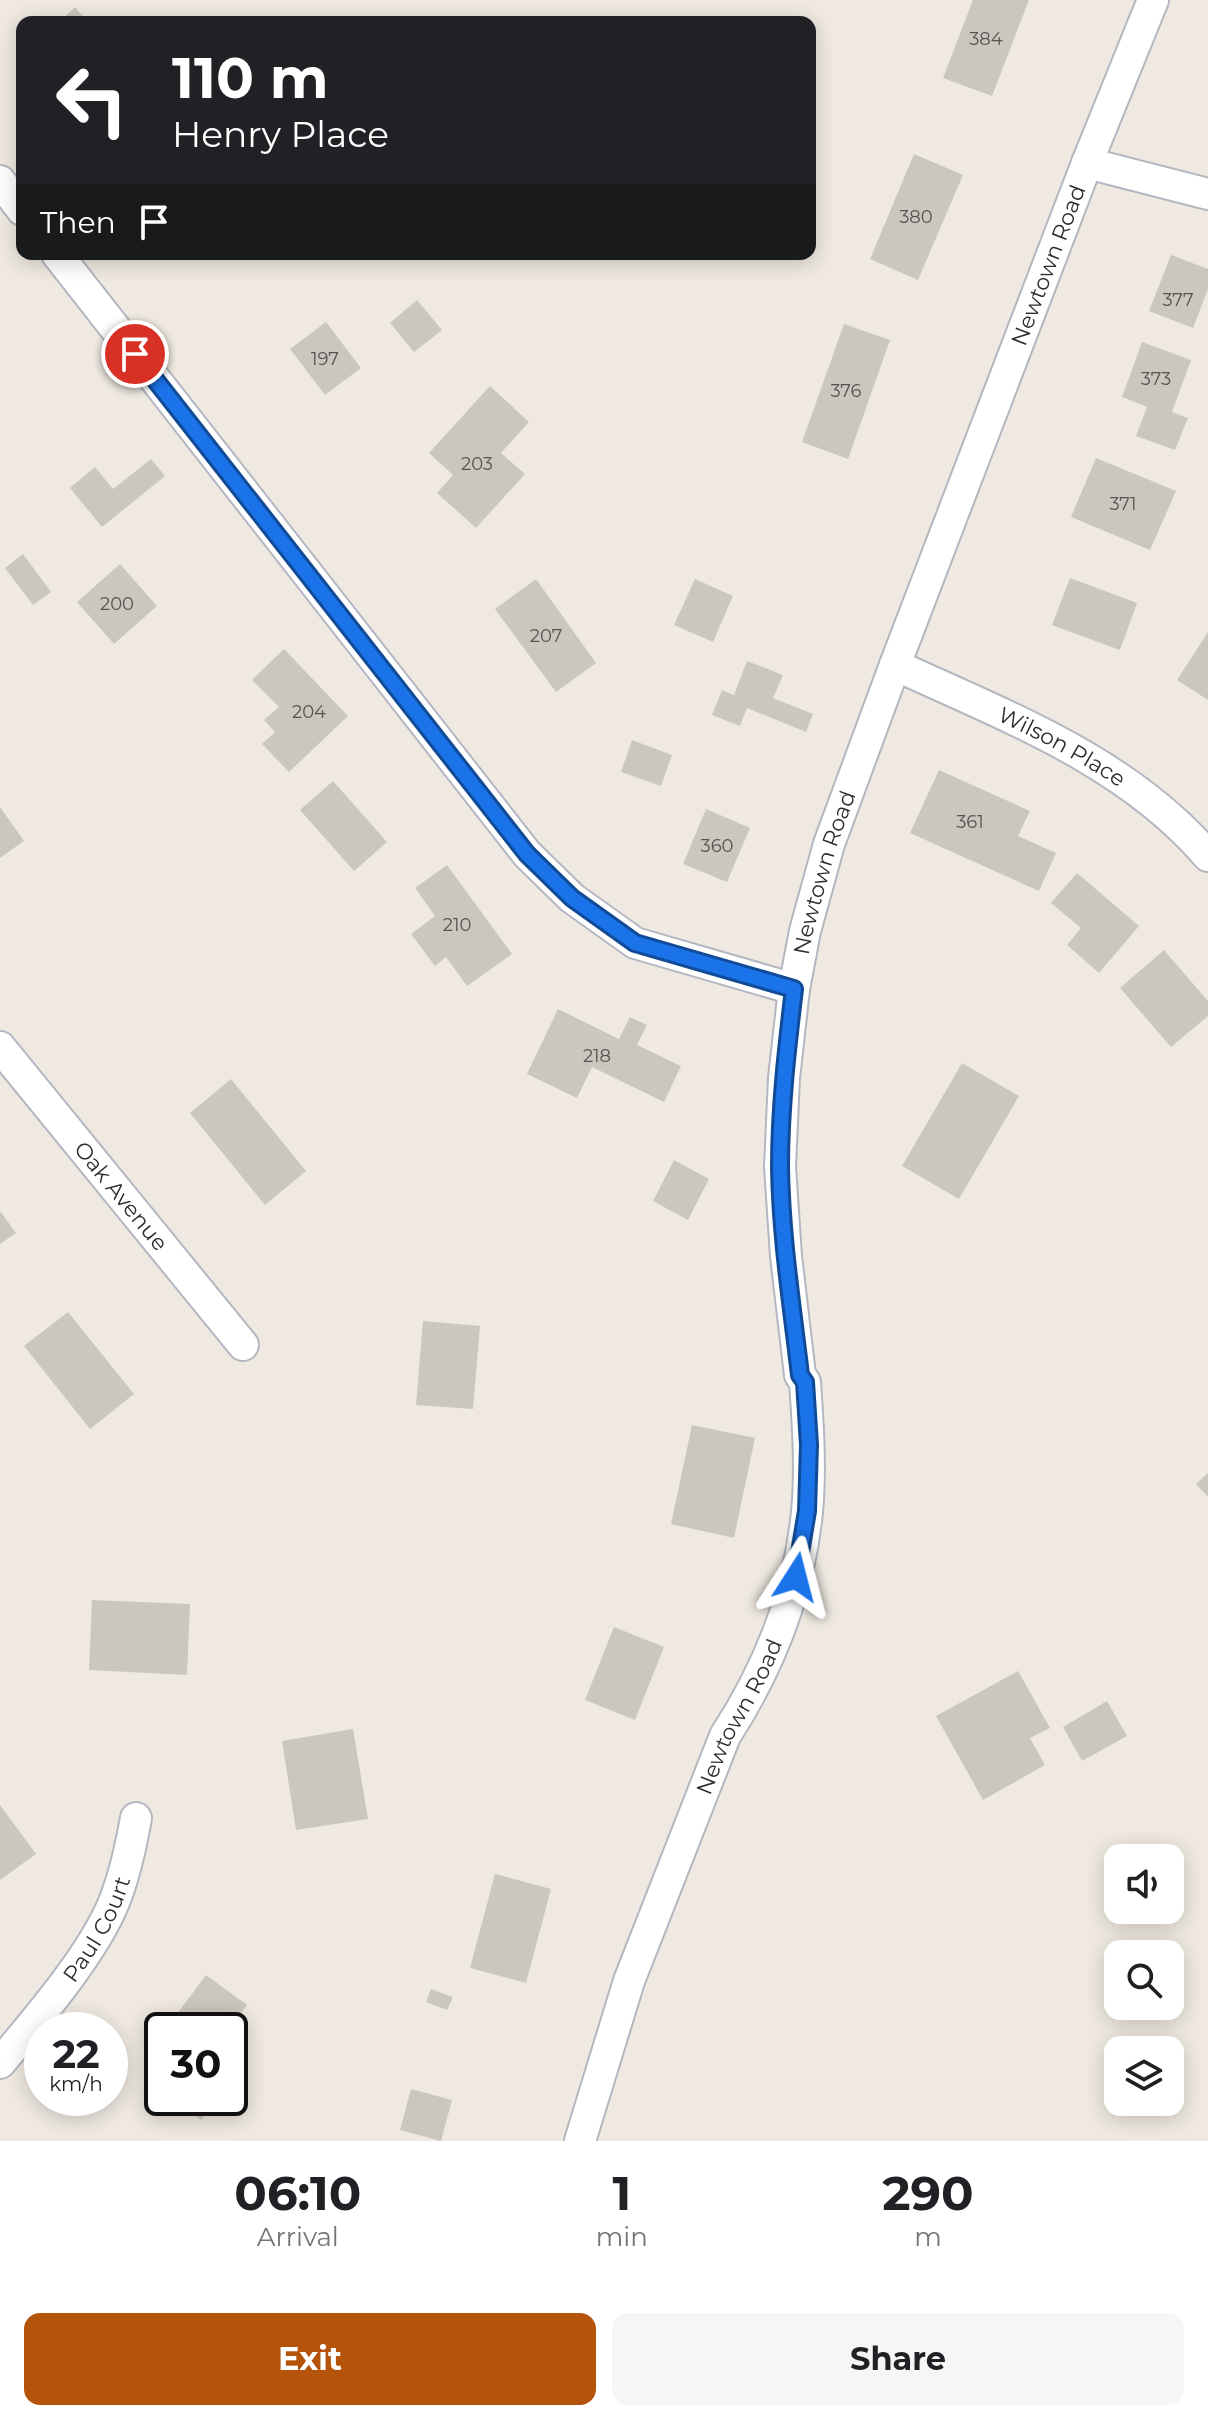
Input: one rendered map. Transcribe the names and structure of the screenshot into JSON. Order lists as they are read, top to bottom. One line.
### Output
{"streets":{"street":["Newtown Road","Wilson Place","Oak Avenue","Paul Court"]},"crossings":[["Newtown Road","Wilson Place"]],"house_numbers":["384","380","377","197","373","376","203","371","200","207","204","361","360","210","218"],"page":{"turn":["110 m","Henry Place"],"then":"Then","speed":"22 km/h","limit":"30","eta":["06:10","Arrival","1","min","290","m"],"buttons":["Exit","Share"]}}
